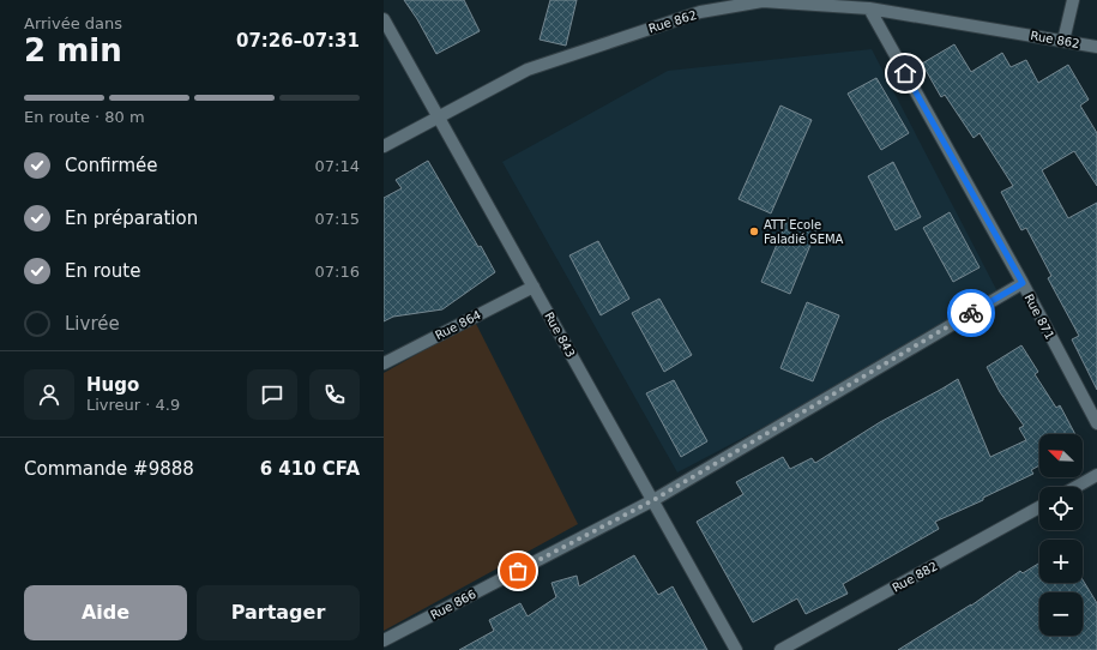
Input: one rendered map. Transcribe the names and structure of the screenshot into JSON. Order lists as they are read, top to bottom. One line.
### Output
{"streets":{"street":["Rue 862","Rue 871","Rue 864","Rue 843","Rue 882","Rue 866"]},"crossings":[["Rue 862","Rue 871"],["Rue 862","Rue 843"],["Rue 871","Rue 866"],["Rue 864","Rue 843"],["Rue 843","Rue 866"]],"places":["ATT Ecole Faladié SEMA"],"north":"top left","page":{"heading":["2 min","Arrivée dans","07:26–07:31"],"panel":["Hugo","Livreur · 4.9","Commande #9888","6 410 CFA"],"bar":"En route · 80 m","list":[["Confirmée","07:14"],["En préparation","07:15"],["En route","07:16"],"Livrée"],"map_buttons":["+","−"],"buttons":["Aide","Partager"]}}
